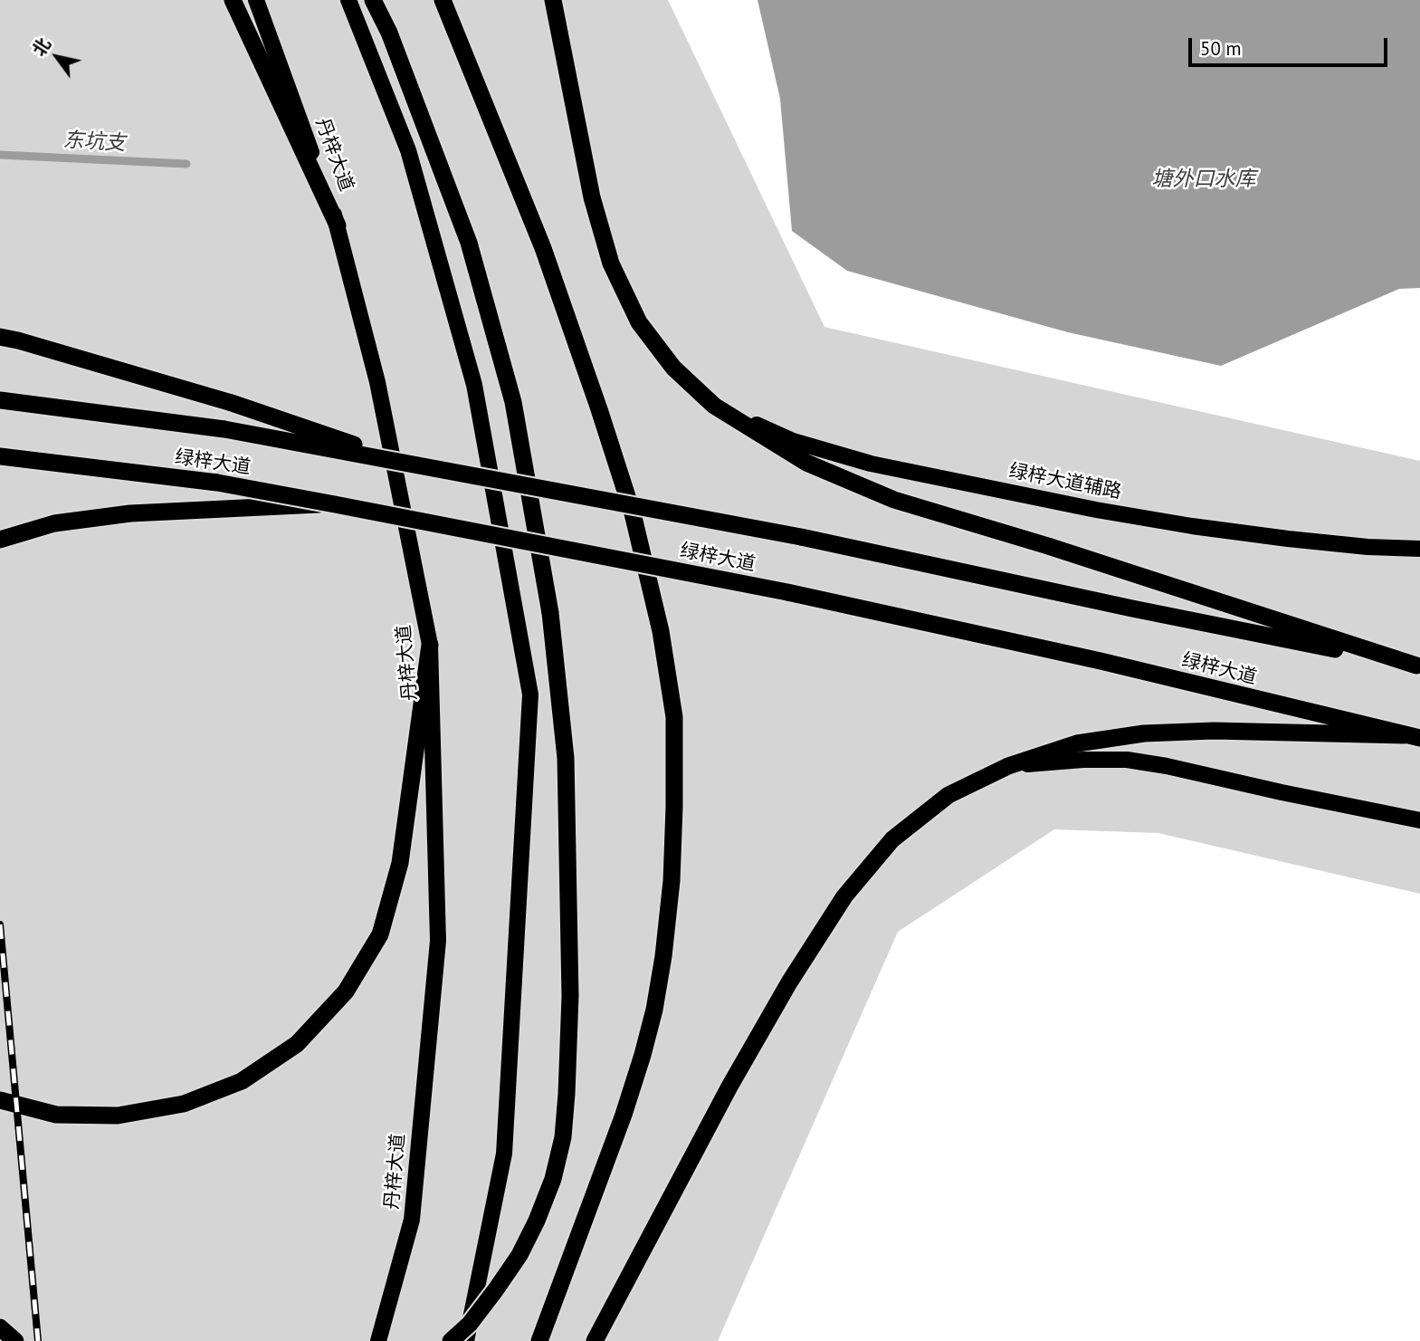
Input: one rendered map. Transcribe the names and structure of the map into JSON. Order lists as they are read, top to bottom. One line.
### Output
{"streets":{"highway":["绿梓大道"],"main road":["丹梓大道","绿梓大道辅路"]},"water":["东坑支","塘外口水库"],"scale_bar":"50 m","north":"top left"}
